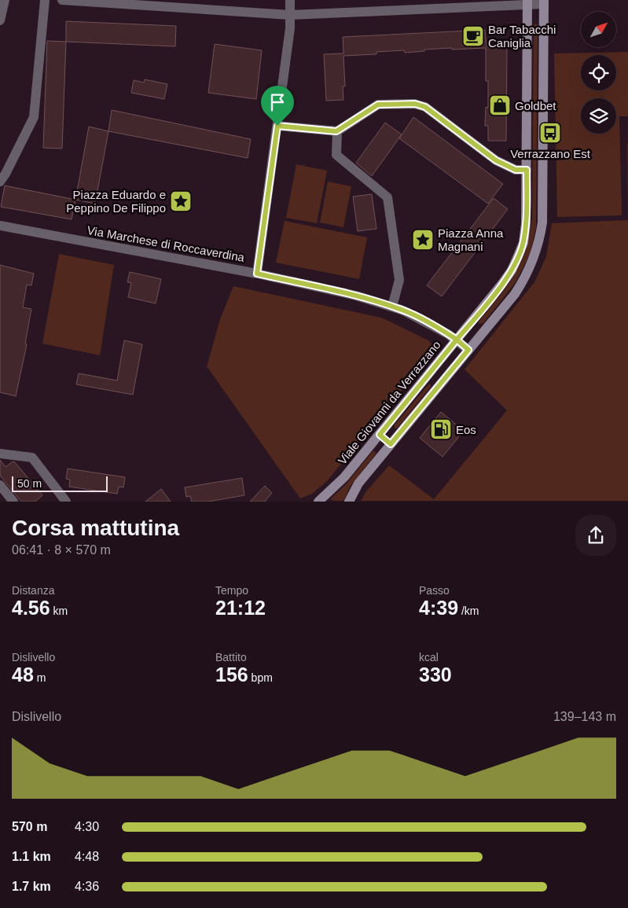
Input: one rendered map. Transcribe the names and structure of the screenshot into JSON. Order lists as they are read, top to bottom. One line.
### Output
{"streets":{"main road":["Viale Giovanni da Verrazzano"],"street":["Via Marchese di Roccaverdina"]},"crossings":[["Via Marchese di Roccaverdina","Viale Giovanni da Verrazzano"]],"places":{"cafe":["Bar Tabacchi Caniglia"],"shop":["Goldbet"],"bus stop":["Verrazzano Est"],"place":["Piazza Eduardo e Peppino De Filippo","Piazza Anna Magnani"],"fuel station":["Eos"]},"scale_bar":"50 m","north":"top right","page":{"scale":"50 m","heading":["Corsa mattutina","06:41 · 8 × 570 m"],"stats":[["Distanza","4.56 km"],["Tempo","21:12"],["Passo","4:39 /km"],["Dislivello","48 m"],["Battito","156 bpm"],["kcal","330"]],"chart":["Dislivello","139–143 m"],"list":[{"name":"570 m","note":"4:30"},{"name":"1.1 km","note":"4:48"},{"name":"1.7 km","note":"4:36"}]}}
